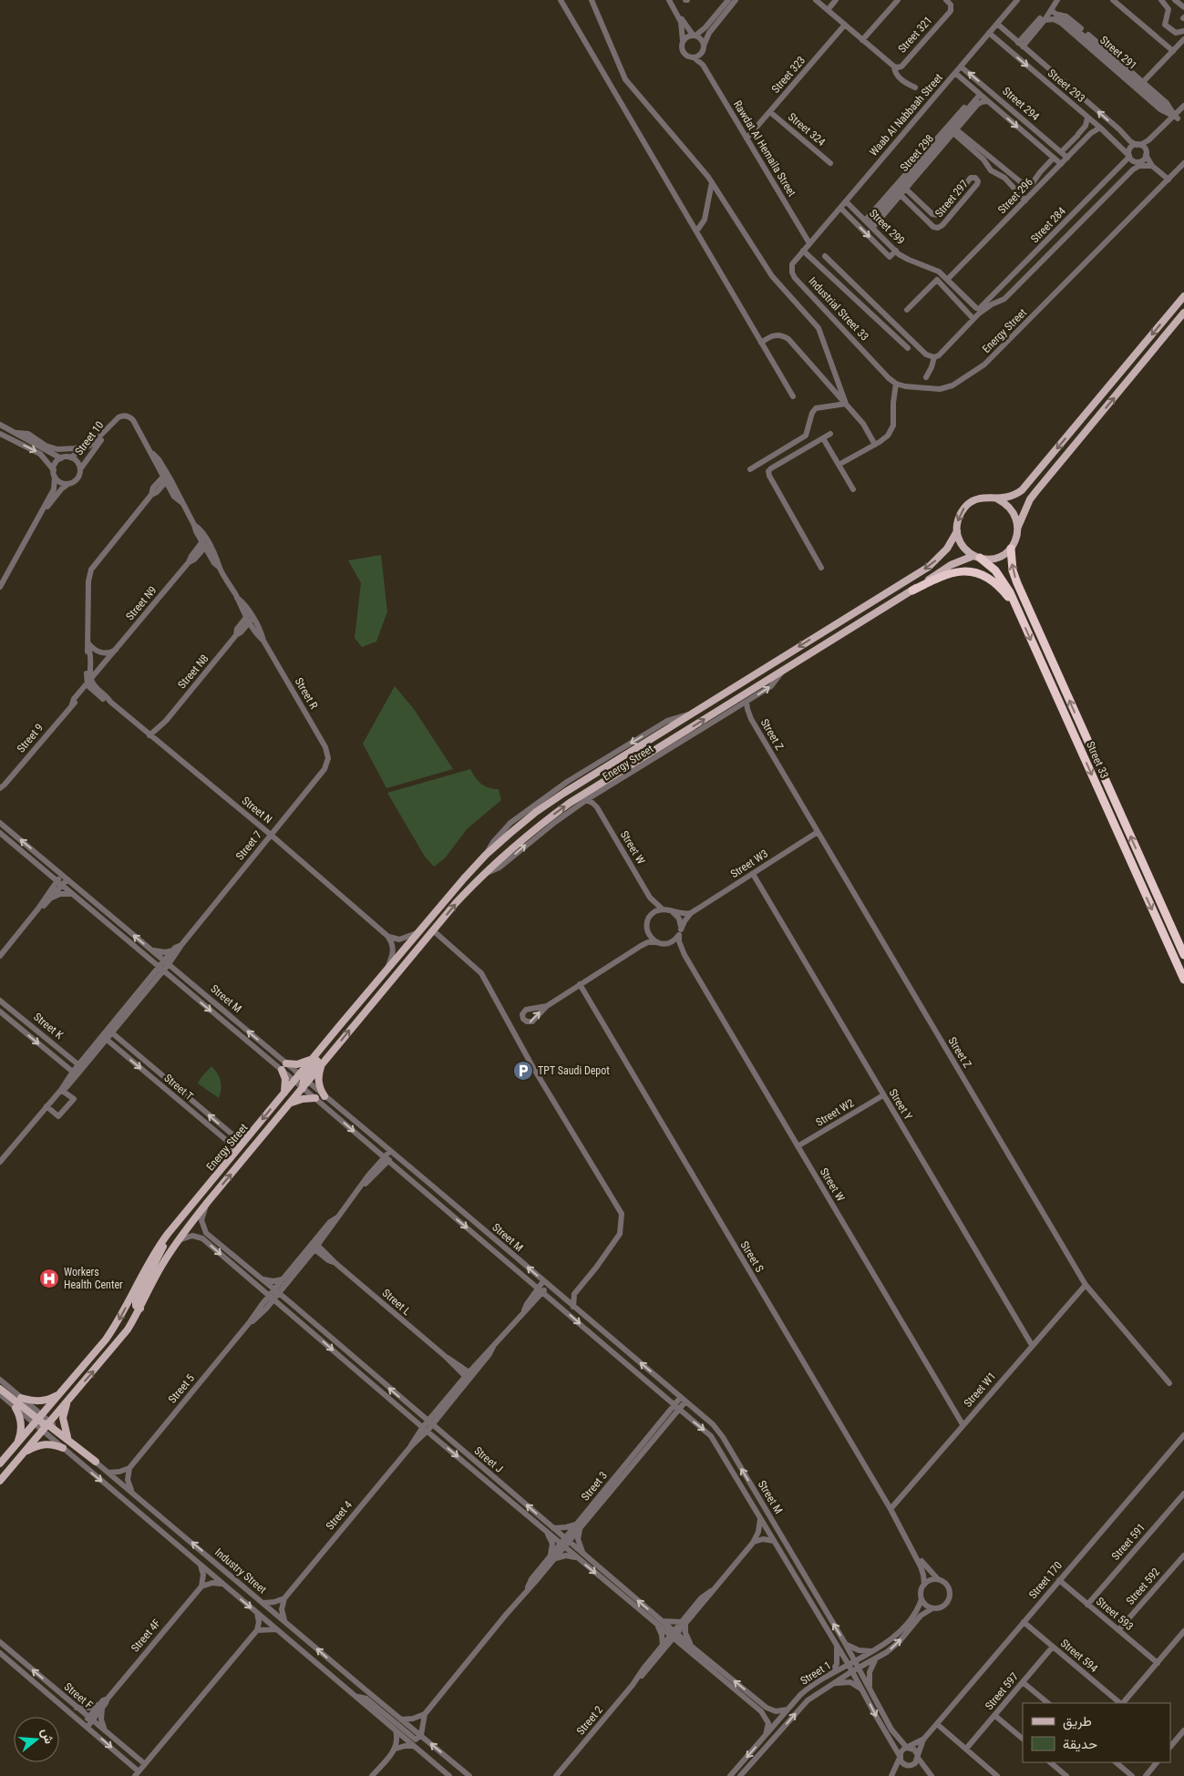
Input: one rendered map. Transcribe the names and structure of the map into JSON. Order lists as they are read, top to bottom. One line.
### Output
{"streets":{"highway":["Street 33"],"main road":["Energy Street"],"street":["Street 321","Street 291","Street 323","Street 293","Street 294","Waab Al Nabbaah Street","Street 324","Rawdat Al Hemaila Street","Street 298","Street 296","Street 297","Street 284","Street 299","Industrial Street 33","Street 10","Street N9","Street N8","Street R","Street Z","Street 9","Street N","Street 7","Street W","Street W3","Street M","Street K","Street T","Street Y","Street W2","Street S","Street L","Street 5","Street W1","Street J","Street 3","Street 4","Street 591","Industry Street","Street 170","Street 592","Street 593","Street 4F","Street 594","Street 1","Street 597","Street F","Street 2"]},"crossings":[["Street 321","Street 323"],["Street 323","Street 324"],["Street 323","Rawdat Al Hemaila Street"],["Street 293","Waab Al Nabbaah Street"],["Street 293","Street 296"],["Street 293","Street 284"],["Street 294","Waab Al Nabbaah Street"],["Street 294","Street 298"],["Street 294","Street 296"],["Waab Al Nabbaah Street","Rawdat Al Hemaila Street"],["Waab Al Nabbaah Street","Street 299"],["Waab Al Nabbaah Street","Industrial Street 33"],["Rawdat Al Hemaila Street","Industrial Street 33"],["Street 298","Street 297"],["Street 298","Street 299"],["Street 296","Street 299"],["Street 284","Street 299"],["Industrial Street 33","Energy Street"],["Energy Street","Street Z"],["Energy Street","Street 33"],["Energy Street","Street W"],["Energy Street","Street M"],["Energy Street","Street T"],["Energy Street","Street J"],["Energy Street","Industry Street"],["Street 10","Street R"],["Street N9","Street R"],["Street N9","Street 9"],["Street N9","Street N"],["Street N8","Street R"],["Street N8","Street N"],["Street R","Street 7"],["Street Z","Street W3"],["Street Z","Street W1"],["Street 9","Street N"],["Street N","Street 7"],["Street 7","Street M"],["Street 7","Street K"],["Street 7","Street T"],["Street W","Street W3"],["Street W","Street W2"],["Street W","Street W1"],["Street W3","Street Y"],["Street M","Street 5"],["Street M","Street 3"],["Street M","Street 4"],["Street M","Street 170"],["Street M","Street 1"],["Street M","Street 2"],["Street Y","Street W2"],["Street Y","Street W1"],["Street S","Street W1"],["Street S","Street 1"],["Street L","Street 5"],["Street L","Street 4"],["Street 5","Street J"],["Street J","Street 3"],["Street J","Street 4"],["Street J","Street 1"],["Street J","Street 2"],["Street 591","Street 593"],["Street 170","Street 593"],["Street 170","Street 594"],["Street 592","Street 593"],["Street 4F","Street F"],["Street 594","Street 597"]],"places":{"parking":["TPT Saudi Depot"],"hospital":["Workers Health Center"]},"legend":["طريق","حديقة"],"north":"right"}
